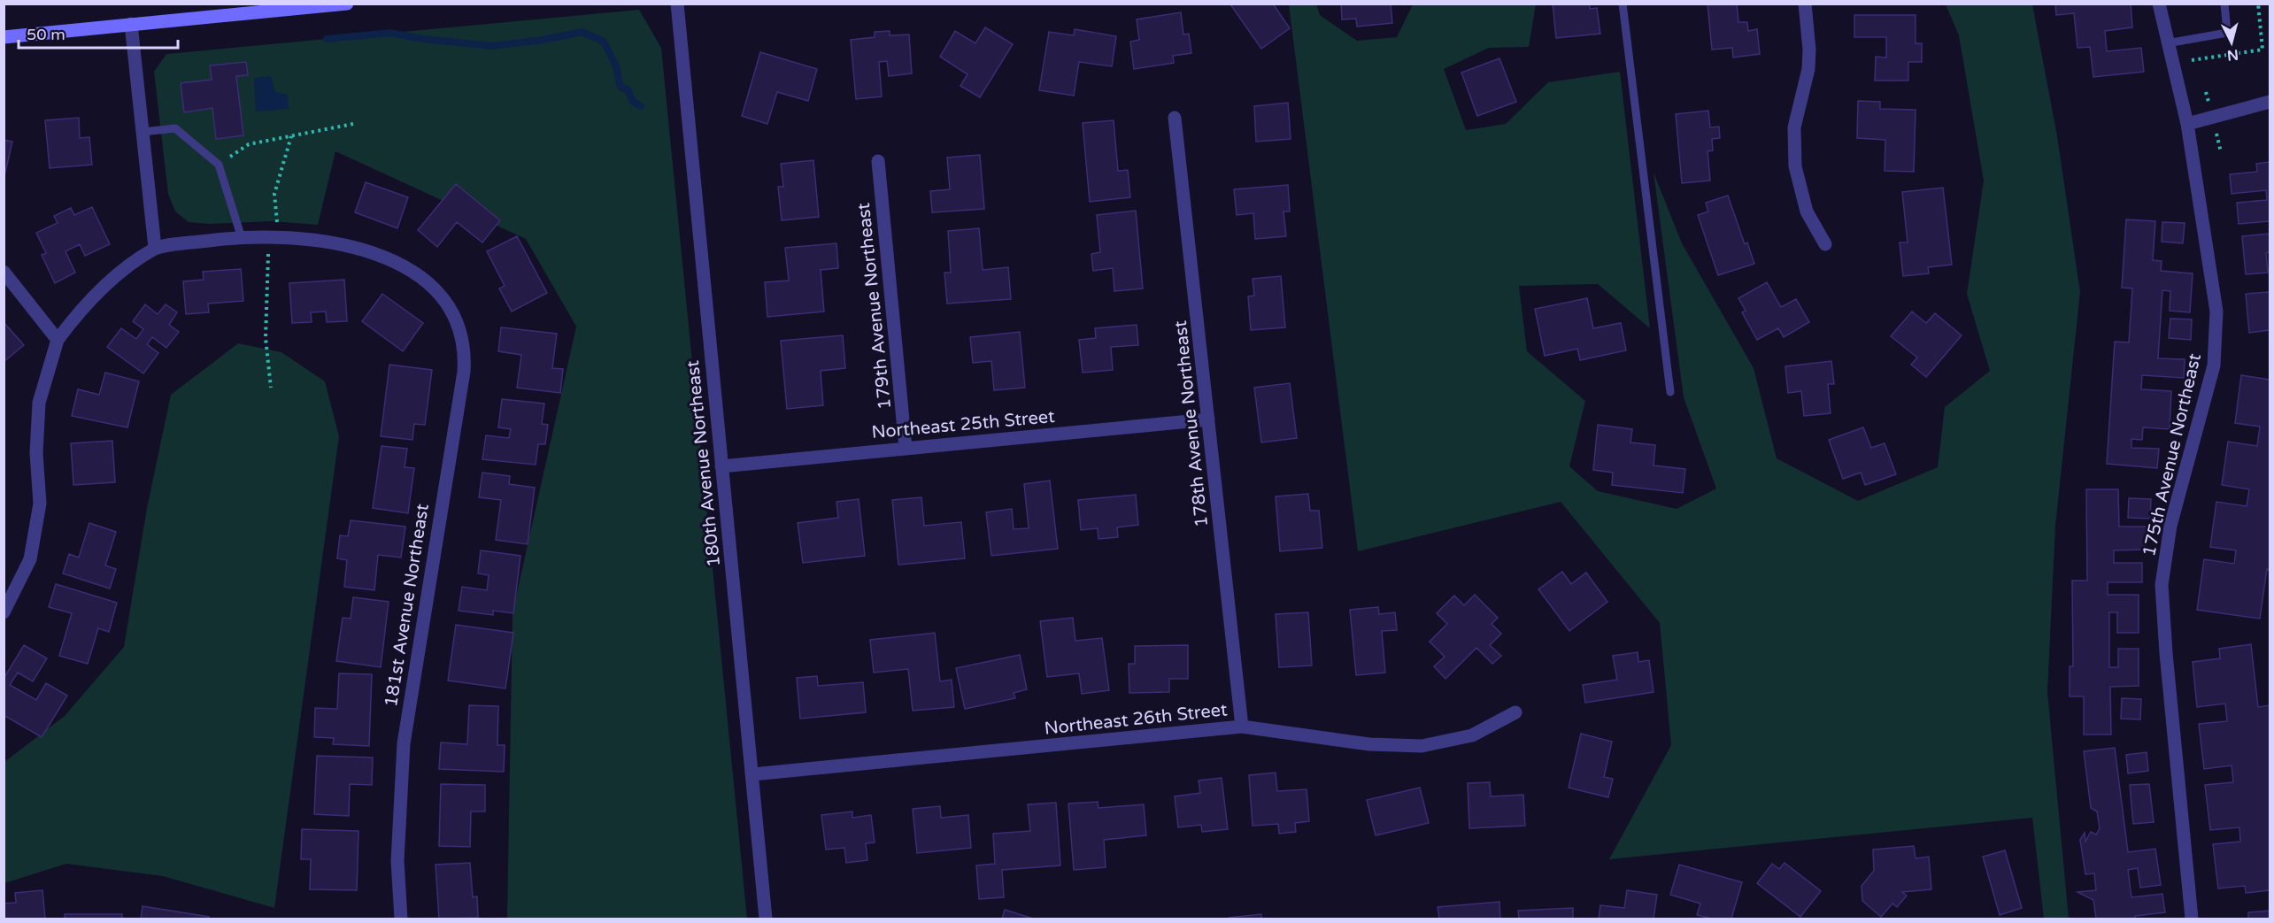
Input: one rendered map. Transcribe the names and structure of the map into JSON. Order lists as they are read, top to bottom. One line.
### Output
{"streets":{"street":["179th Avenue Northeast","Northeast 25th Street","178th Avenue Northeast","175th Avenue Northeast","180th Avenue Northeast","181st Avenue Northeast","Northeast 26th Street"]},"crossings":[["179th Avenue Northeast","Northeast 25th Street"],["Northeast 25th Street","178th Avenue Northeast"],["Northeast 25th Street","180th Avenue Northeast"],["178th Avenue Northeast","Northeast 26th Street"],["180th Avenue Northeast","Northeast 26th Street"]],"scale_bar":"50 m","north":"bottom"}
